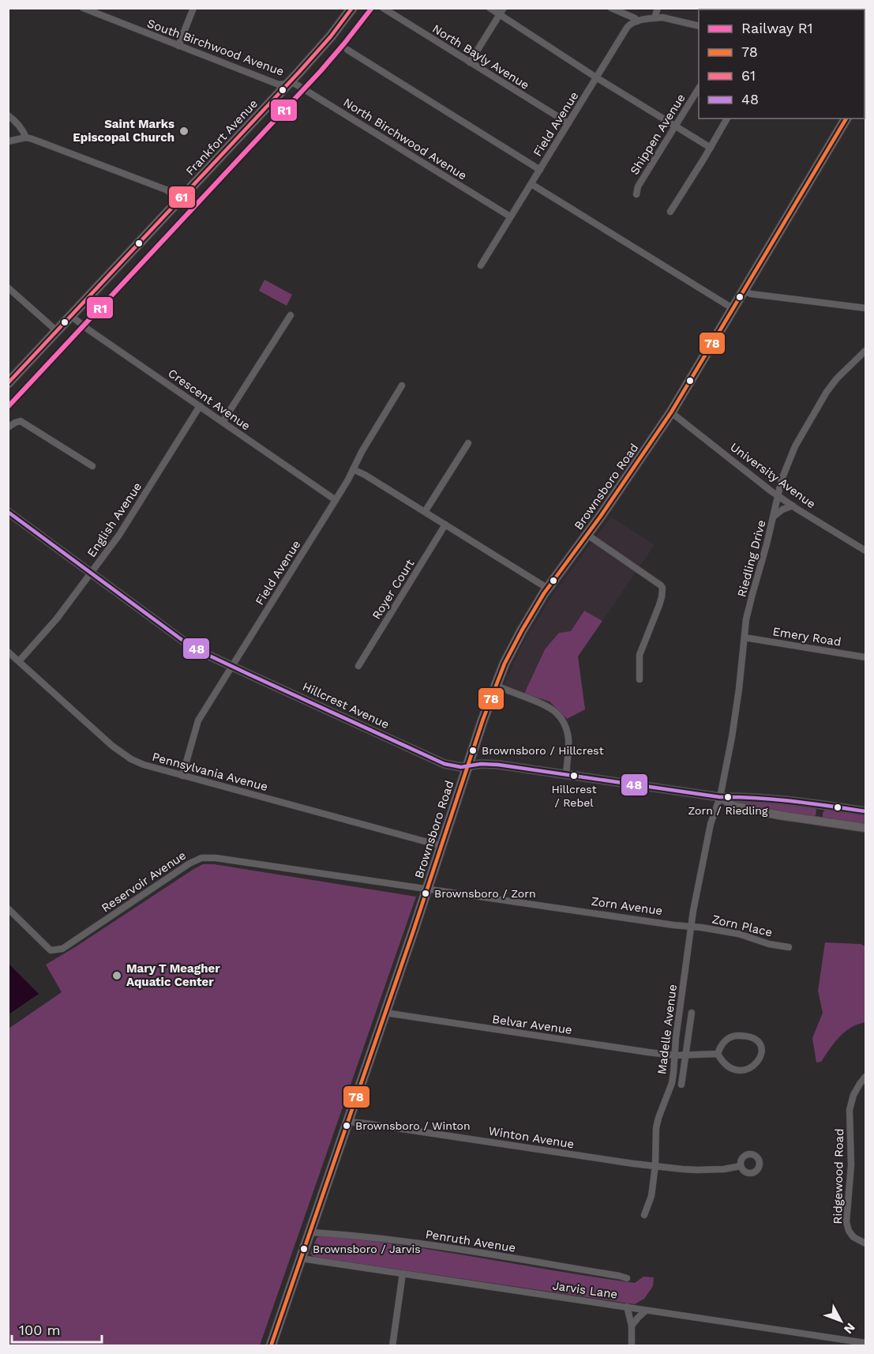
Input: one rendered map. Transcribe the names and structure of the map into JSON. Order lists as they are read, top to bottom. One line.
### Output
{"streets":{"main road":["Frankfort Avenue","Brownsboro Road","Hillcrest Avenue"],"street":["South Birchwood Avenue","North Bayly Avenue","Field Avenue","Shippen Avenue","North Birchwood Avenue","Crescent Avenue","University Avenue","English Avenue","Riedling Drive","Royer Court","Emery Road","Pennsylvania Avenue","Reservoir Avenue","Zorn Avenue","Zorn Place","Belvar Avenue","Madelle Avenue","Winton Avenue","Ridgewood Road","Penruth Avenue","Jarvis Lane"]},"crossings":[["South Birchwood Avenue","Frankfort Avenue"],["South Birchwood Avenue","North Birchwood Avenue"],["North Bayly Avenue","Field Avenue"],["Field Avenue","North Birchwood Avenue"],["Field Avenue","Crescent Avenue"],["Field Avenue","Hillcrest Avenue"],["Field Avenue","Pennsylvania Avenue"],["Frankfort Avenue","North Birchwood Avenue"],["Frankfort Avenue","Crescent Avenue"],["Crescent Avenue","English Avenue"],["University Avenue","Brownsboro Road"],["University Avenue","Riedling Drive"],["Brownsboro Road","Hillcrest Avenue"],["Brownsboro Road","Pennsylvania Avenue"],["Brownsboro Road","Reservoir Avenue"],["Brownsboro Road","Zorn Avenue"],["Brownsboro Road","Belvar Avenue"],["Brownsboro Road","Winton Avenue"],["Brownsboro Road","Penruth Avenue"],["Brownsboro Road","Jarvis Lane"],["English Avenue","Hillcrest Avenue"],["English Avenue","Pennsylvania Avenue"],["Riedling Drive","Emery Road"],["Riedling Drive","Hillcrest Avenue"],["Reservoir Avenue","Zorn Avenue"],["Zorn Avenue","Zorn Place"],["Zorn Avenue","Madelle Avenue"],["Zorn Place","Madelle Avenue"],["Belvar Avenue","Madelle Avenue"],["Madelle Avenue","Winton Avenue"]],"places":["Saint Marks Episcopal Church","Brownsboro / Hillcrest","Hillcrest / Rebel","Zorn / Riedling","Brownsboro / Zorn","Mary T Meagher Aquatic Center","Brownsboro / Winton","Brownsboro / Jarvis"],"lines":["rail line R1","transit line 61","transit line 78","transit line 48"],"legend":["Railway R1","78","61","48"],"scale_bar":"100 m","north":"bottom right"}
